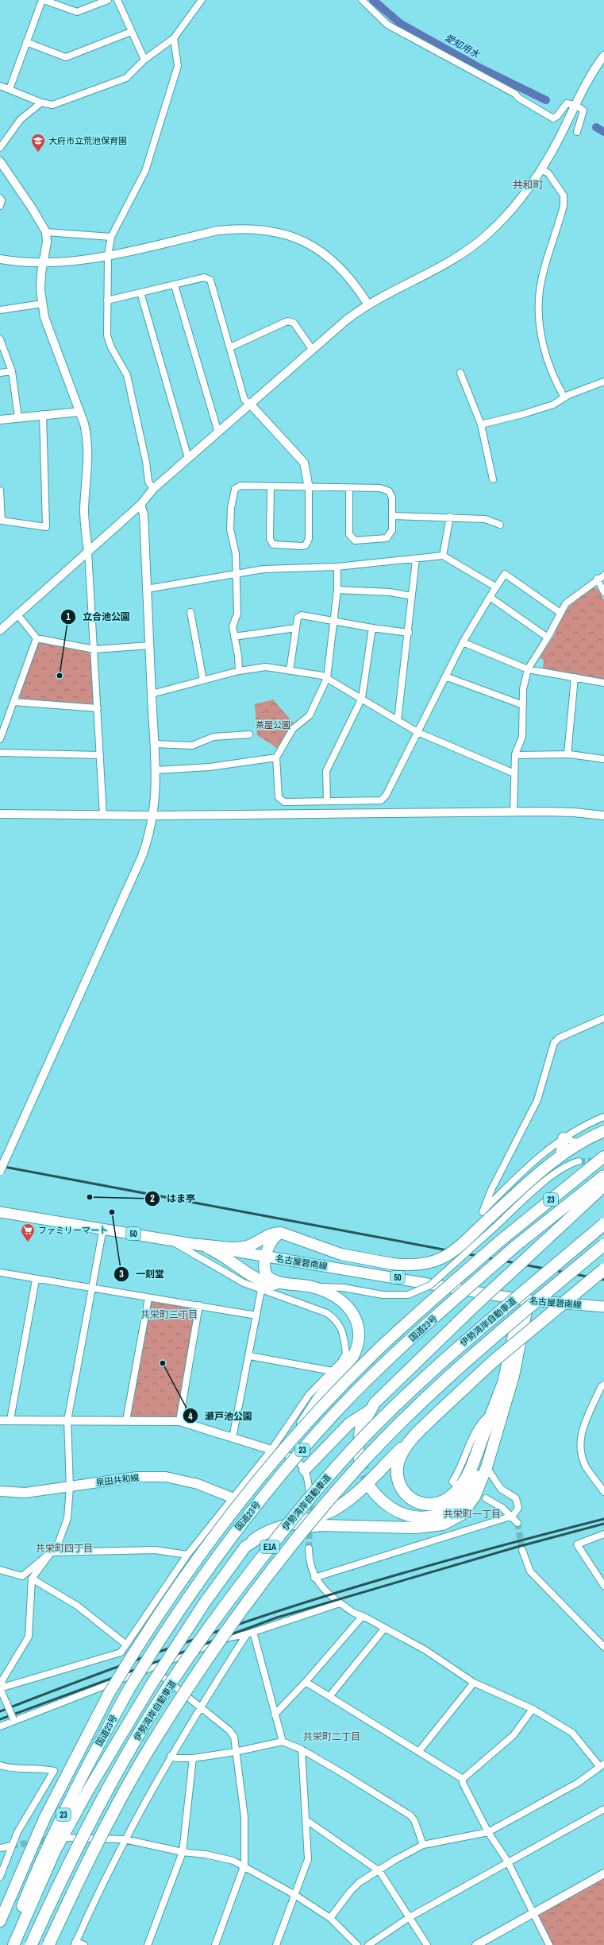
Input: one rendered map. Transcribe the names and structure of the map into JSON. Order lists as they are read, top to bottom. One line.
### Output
{"streets":{"highway":["23","伊勢湾岸自動車道","国道23号","E1A"],"main road":["50","名古屋碧南線","泉田共和線"]},"districts":["共和町","共栄町三丁目","共栄町一丁目","共栄町四丁目","共栄町二丁目"],"water":["愛知用水"],"parks":["茶屋公園"],"places":{"school or university":["大府市立荒池保育園"],"other":["立合池公園","はま亭","一刻堂","瀬戸池公園"],"supermarket":["ファミリーマート"]}}
